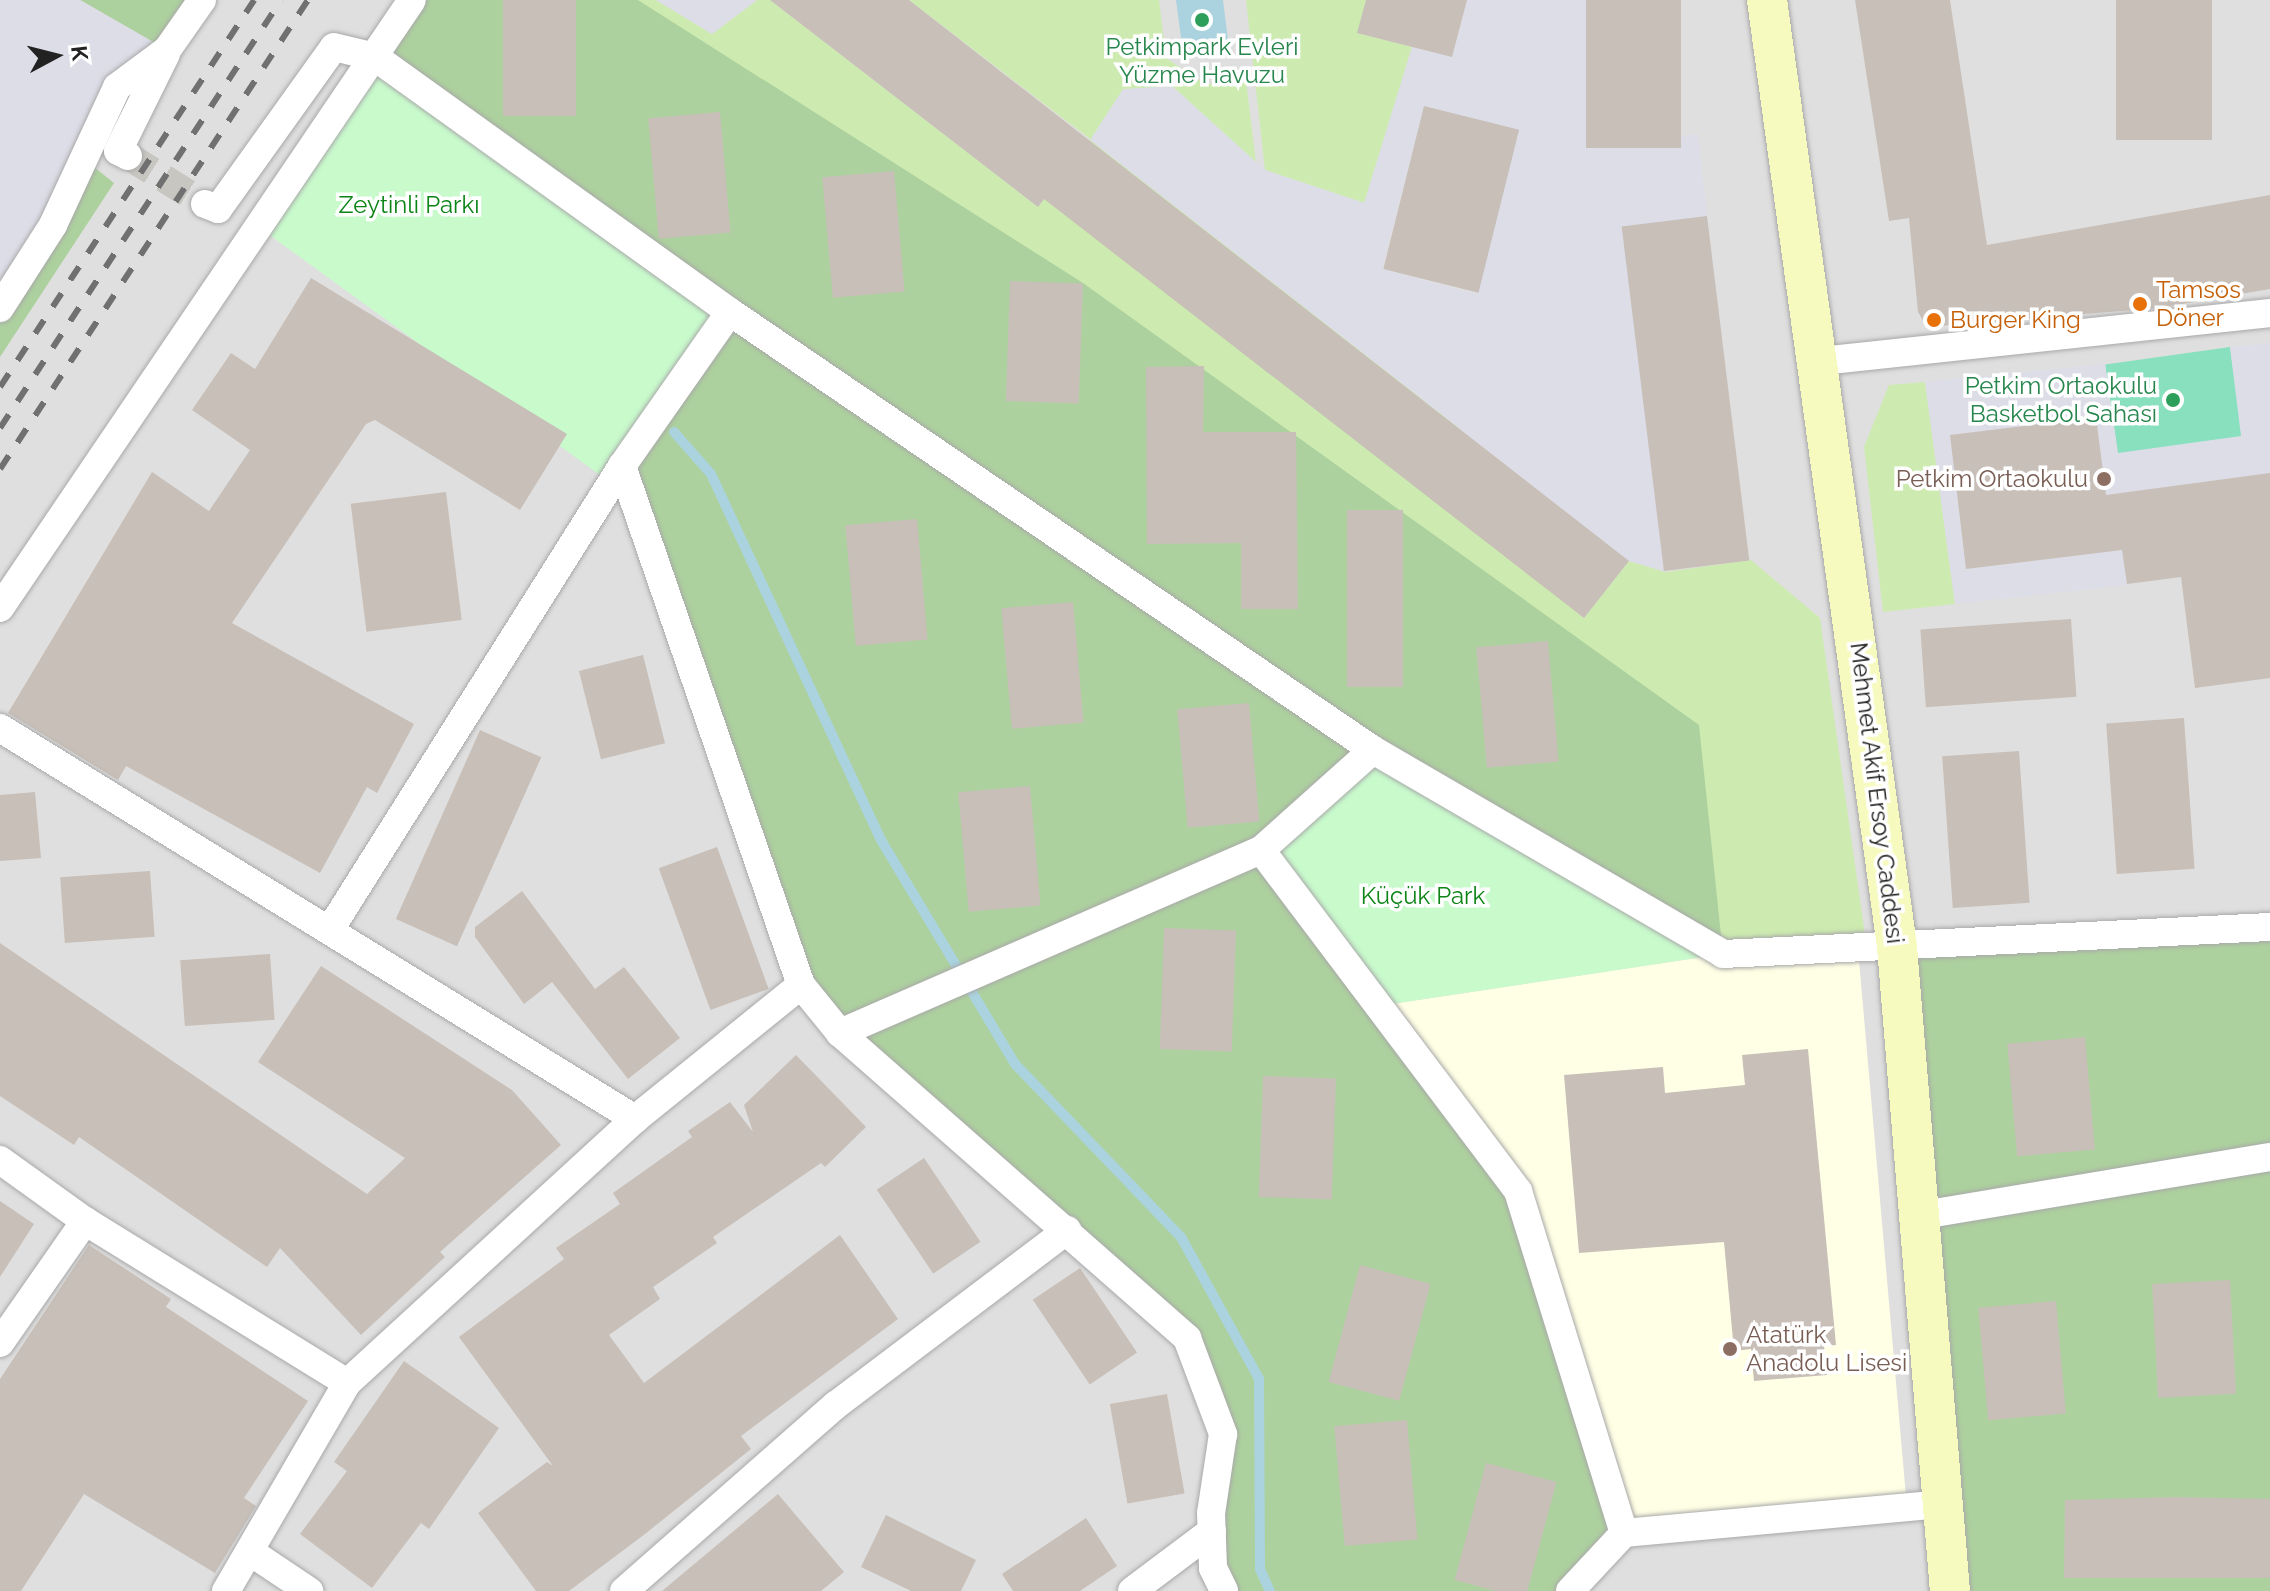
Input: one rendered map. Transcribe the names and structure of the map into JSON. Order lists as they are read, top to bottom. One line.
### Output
{"streets":{"main road":["Mehmet Akif Ersoy Caddesi"]},"parks":["Zeytinli Parkı","Küçük Park"],"places":["Petkimpark Evleri Yüzme Havuzu","Tamsos Döner","Burger King","Petkim Ortaokulu Basketbol Sahası","Petkim Ortaokulu","Atatürk Anadolu Lisesi"],"north":"right"}
